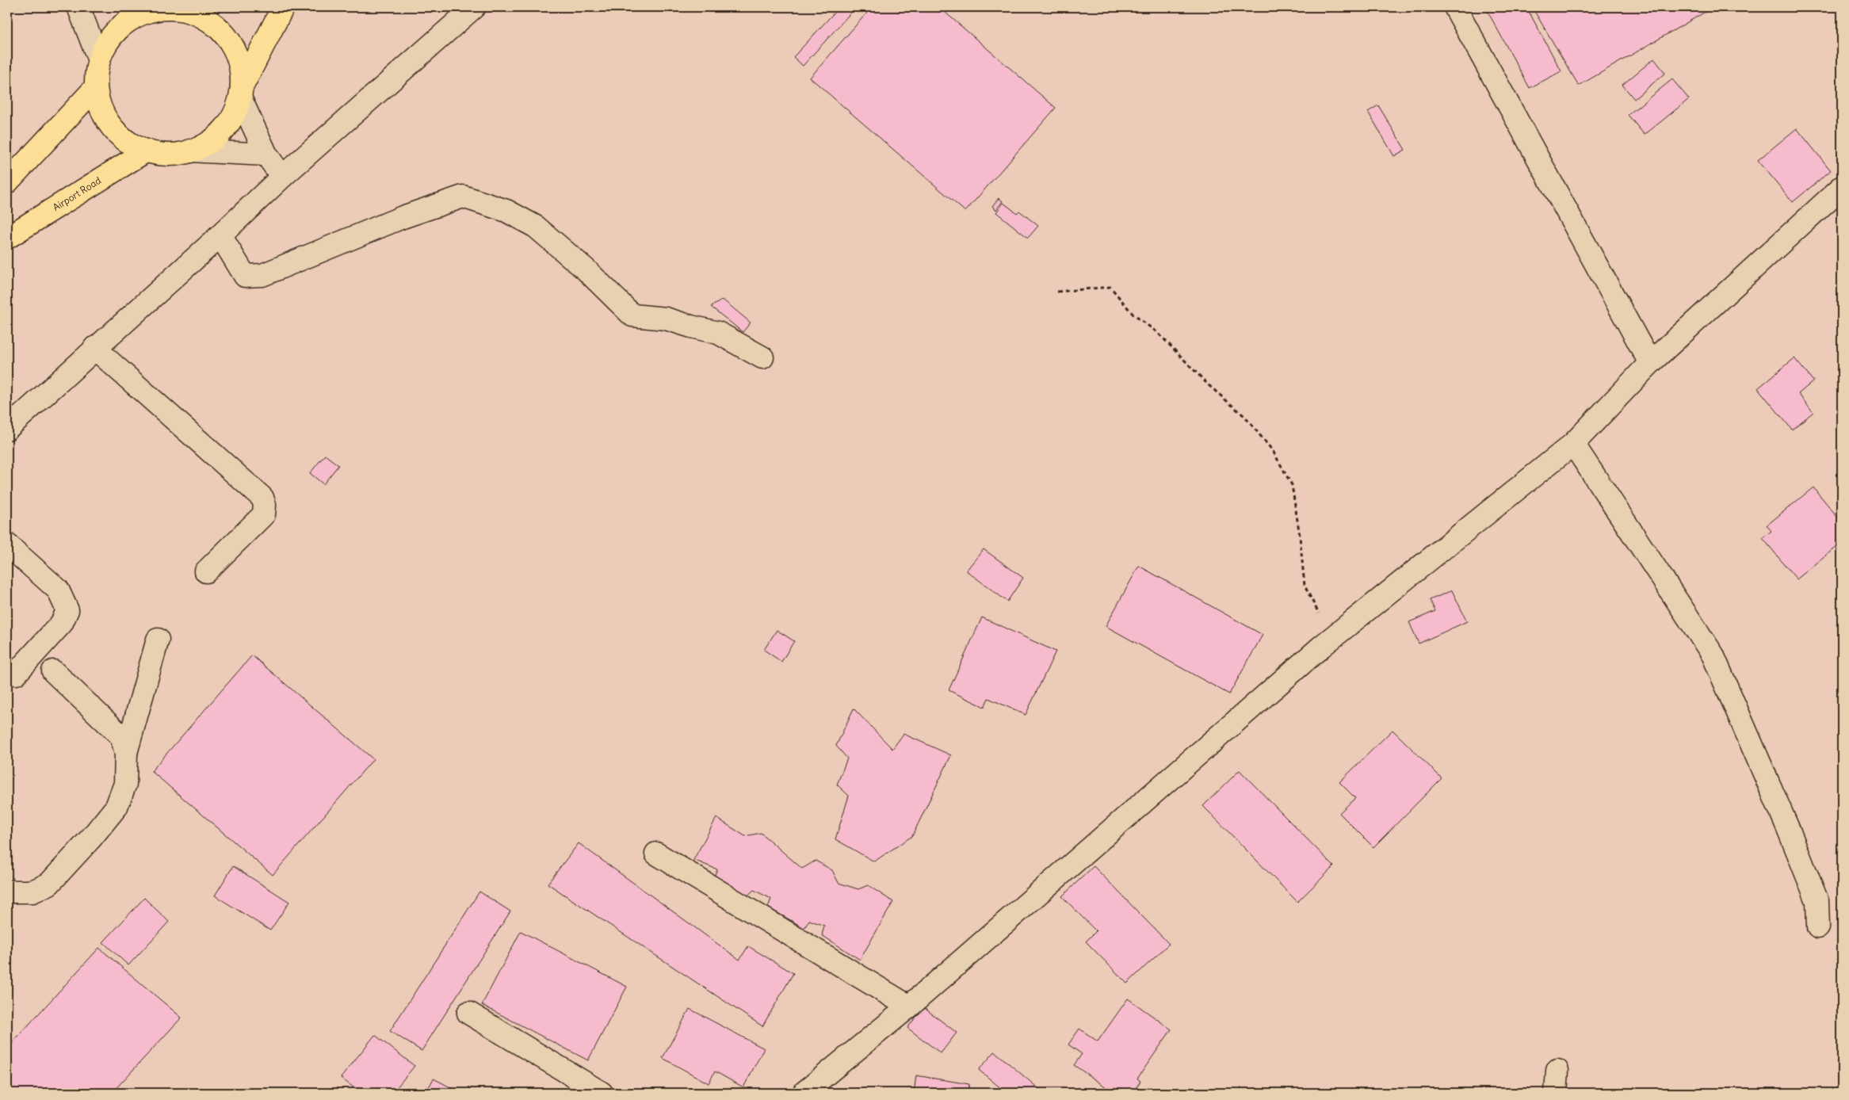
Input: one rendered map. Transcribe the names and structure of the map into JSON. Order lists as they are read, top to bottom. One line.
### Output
{"streets":{"main road":["Airport Road"]}}
